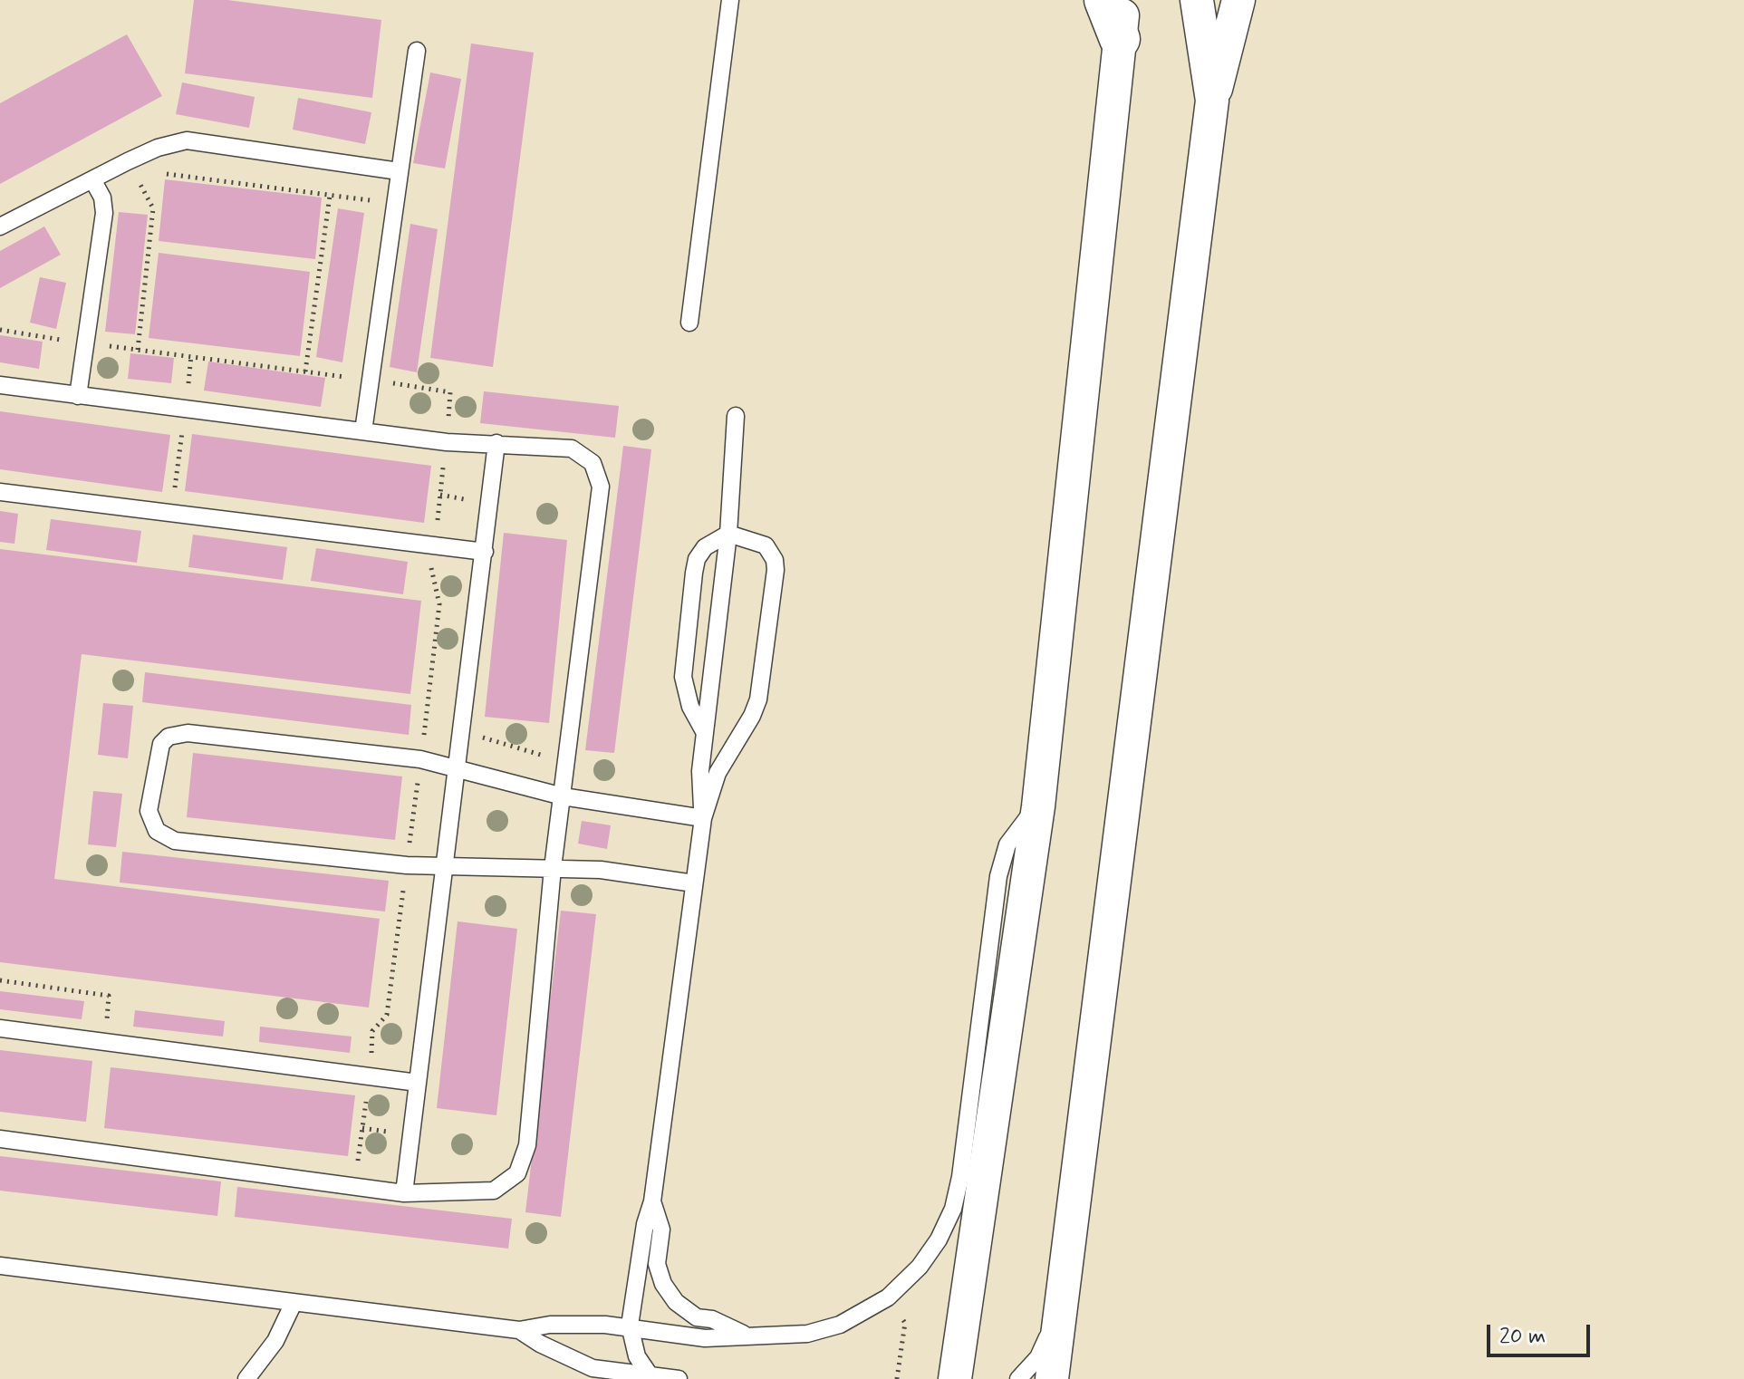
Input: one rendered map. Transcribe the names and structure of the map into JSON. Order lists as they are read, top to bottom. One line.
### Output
{"scale_bar":"20 m"}
